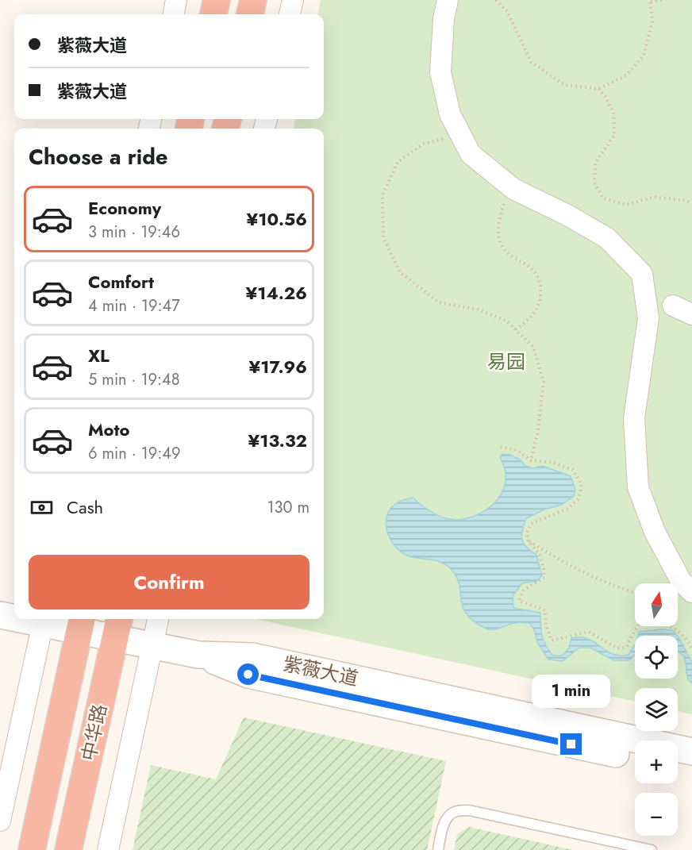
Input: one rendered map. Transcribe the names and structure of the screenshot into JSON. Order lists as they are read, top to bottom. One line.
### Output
{"streets":{"highway":["中华路"],"street":["紫薇大道"]},"parks":["易园"],"north":"top","page":{"banner":["紫薇大道","紫薇大道"],"heading":"Choose a ride","list":[{"name":"Economy","note":"3 min · 19:46","value":"¥10.56"},{"name":"Comfort","note":"4 min · 19:47","value":"¥14.26"},{"name":"XL","note":"5 min · 19:48","value":"¥17.96"},{"name":"Moto","note":"6 min · 19:49","value":"¥13.32"}],"pay":["Cash","130 m"],"buttons":"Confirm","map_buttons":["+","−"],"bubble":"1 min"}}
